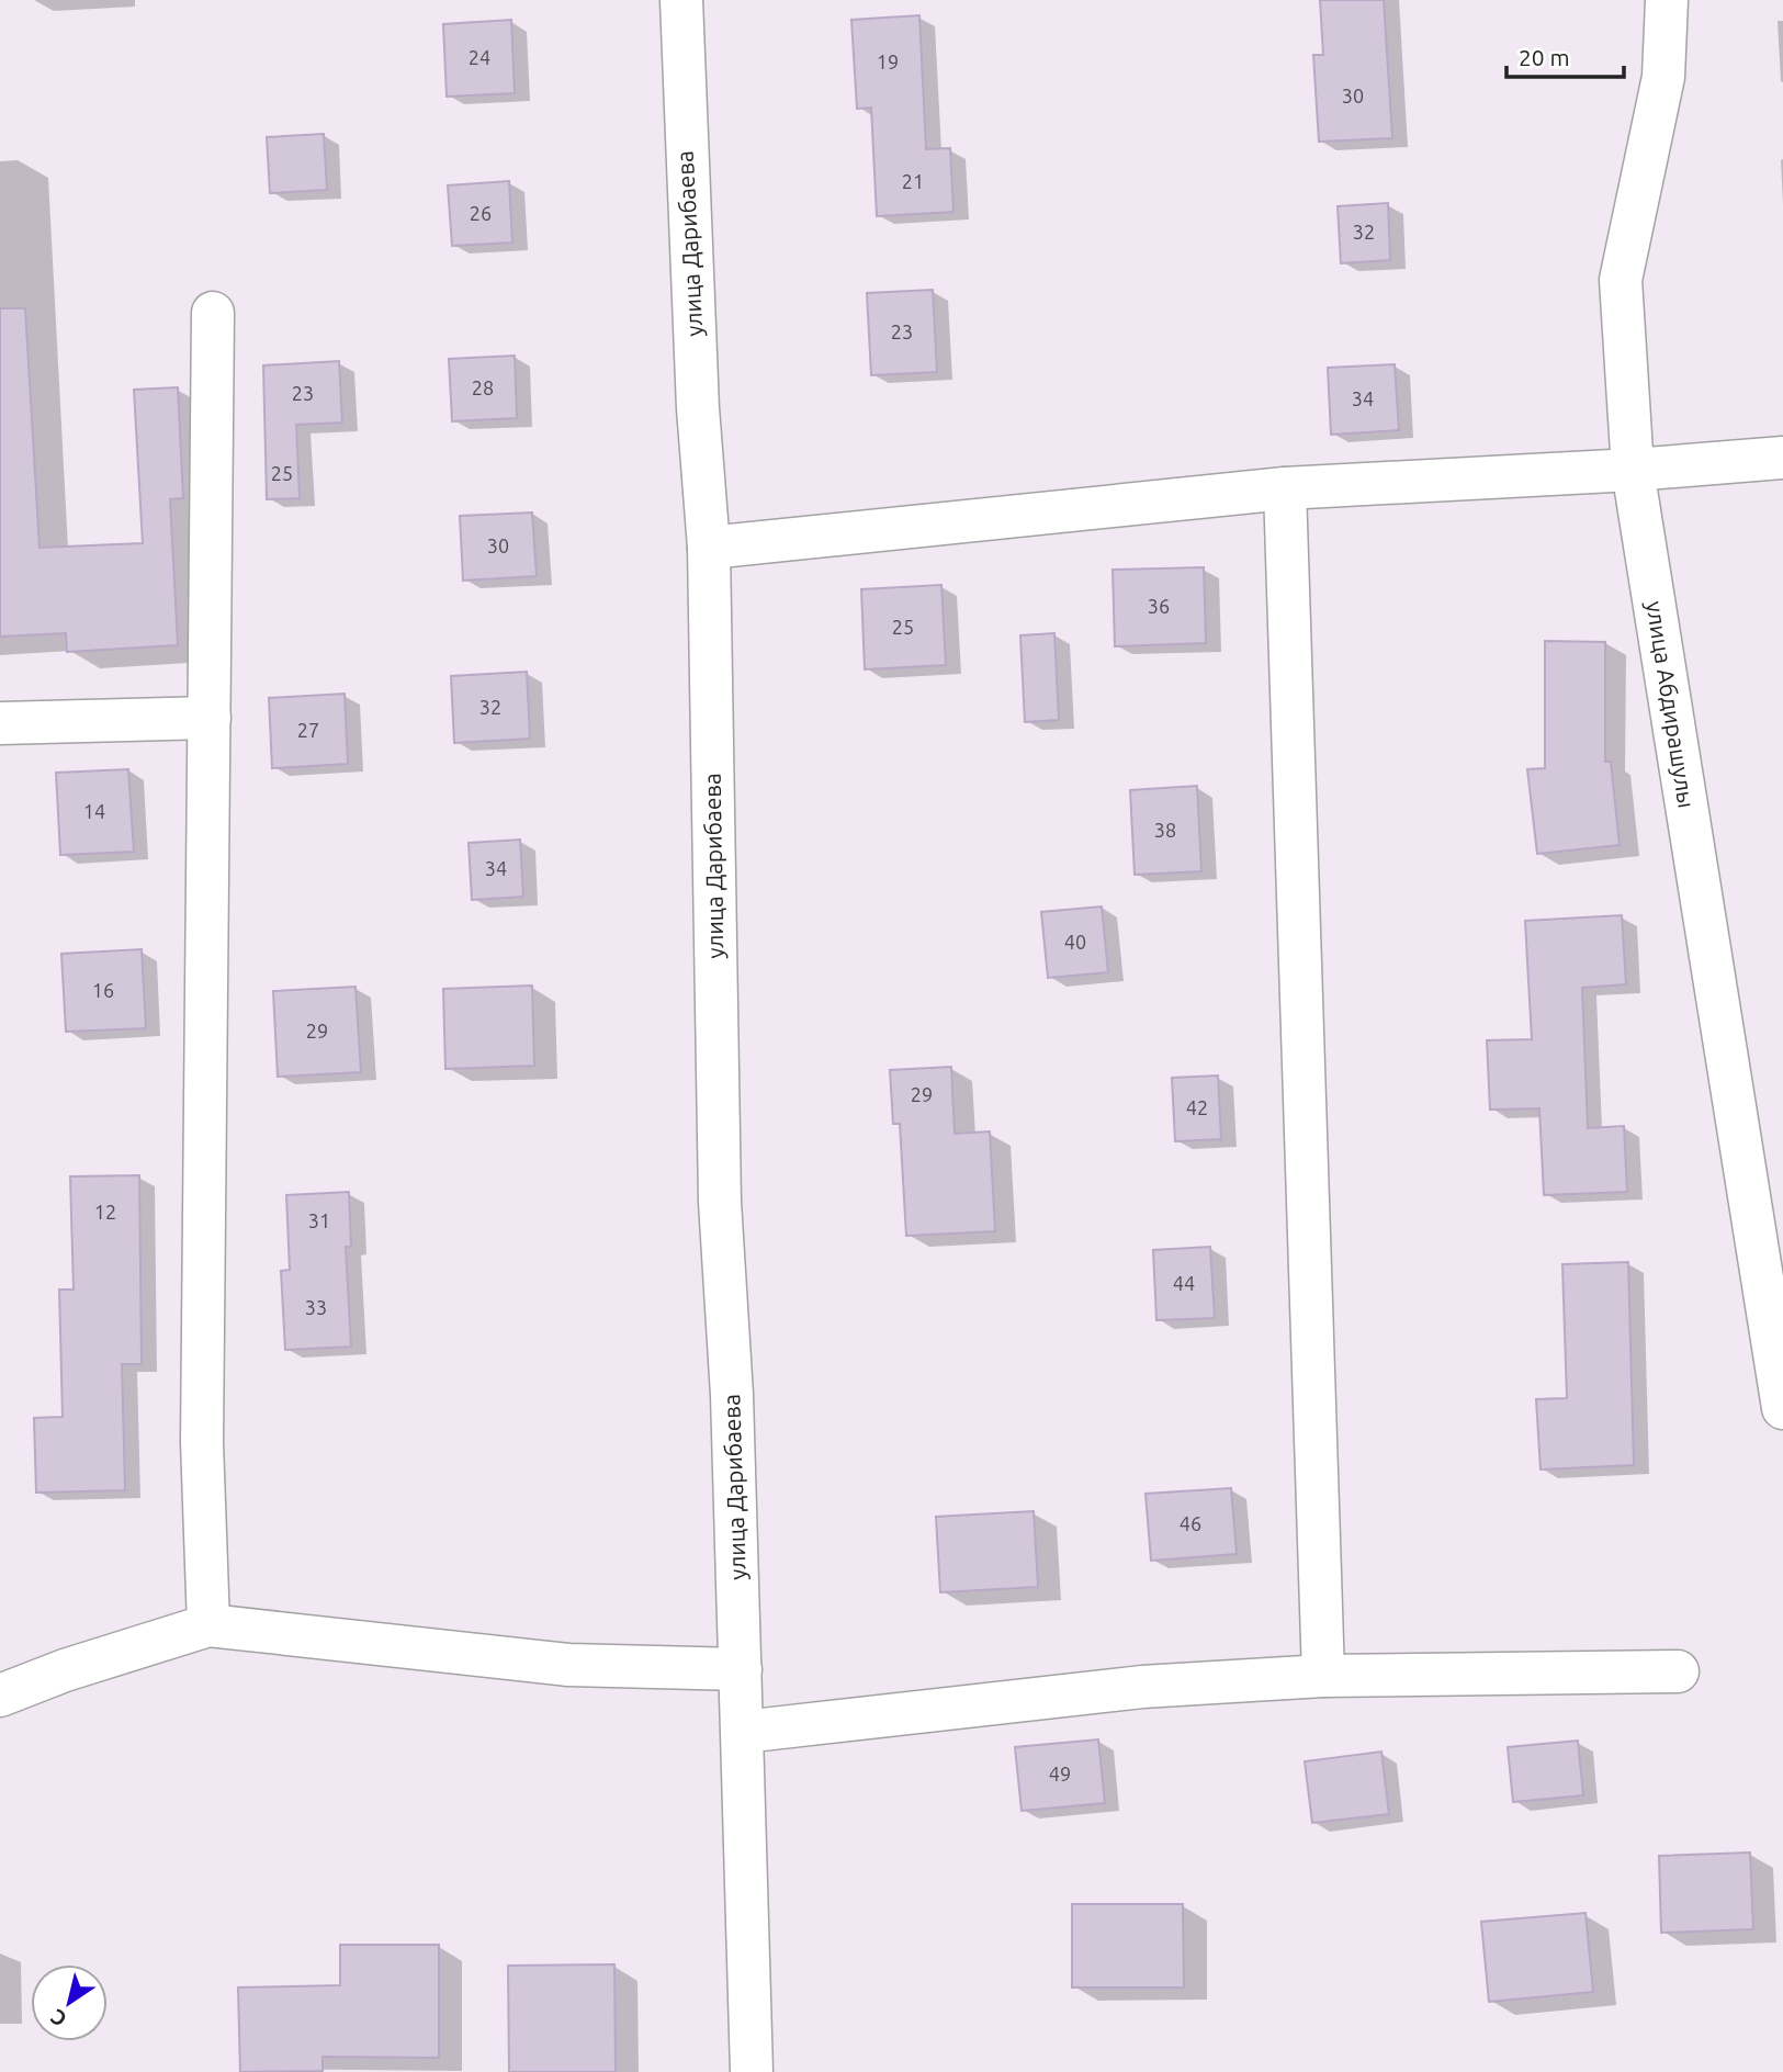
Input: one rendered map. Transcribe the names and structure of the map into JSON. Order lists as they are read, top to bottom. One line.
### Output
{"streets":{"street":["улица Дарибаева","улица Абдирашулы"]},"house_numbers":["24","19","30","21","26","32","23","28","23","34","25","30","36","25","32","27","14","38","34","40","16","29","29","42","12","31","44","33","46","49"],"scale_bar":"20 m","north":"bottom left"}
